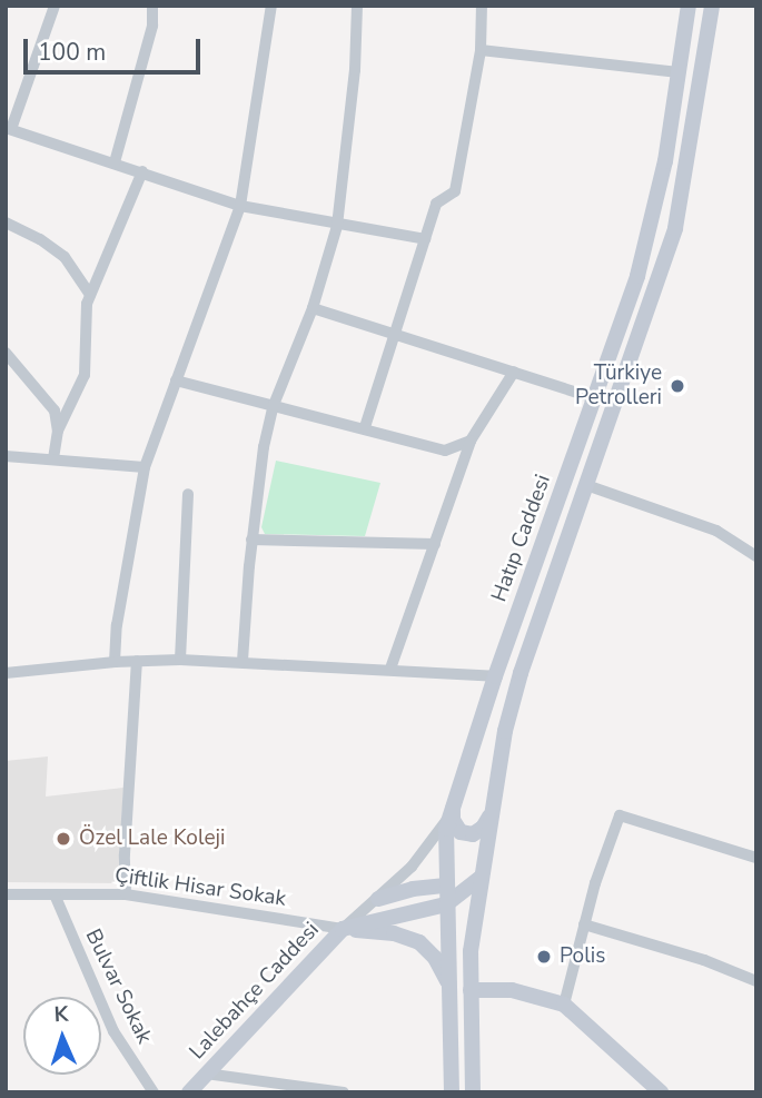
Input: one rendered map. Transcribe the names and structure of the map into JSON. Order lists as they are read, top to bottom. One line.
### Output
{"streets":{"main road":["Hatıp Caddesi","Lalebahçe Caddesi"],"street":["Çiftlik Hisar Sokak","Bulvar Sokak"]},"crossings":[["Hatıp Caddesi","Lalebahçe Caddesi"],["Çiftlik Hisar Sokak","Bulvar Sokak"],["Çiftlik Hisar Sokak","Lalebahçe Caddesi"]],"places":["Türkiye Petrolleri","Özel Lale Koleji","Polis"],"scale_bar":"100 m","north":"top"}
